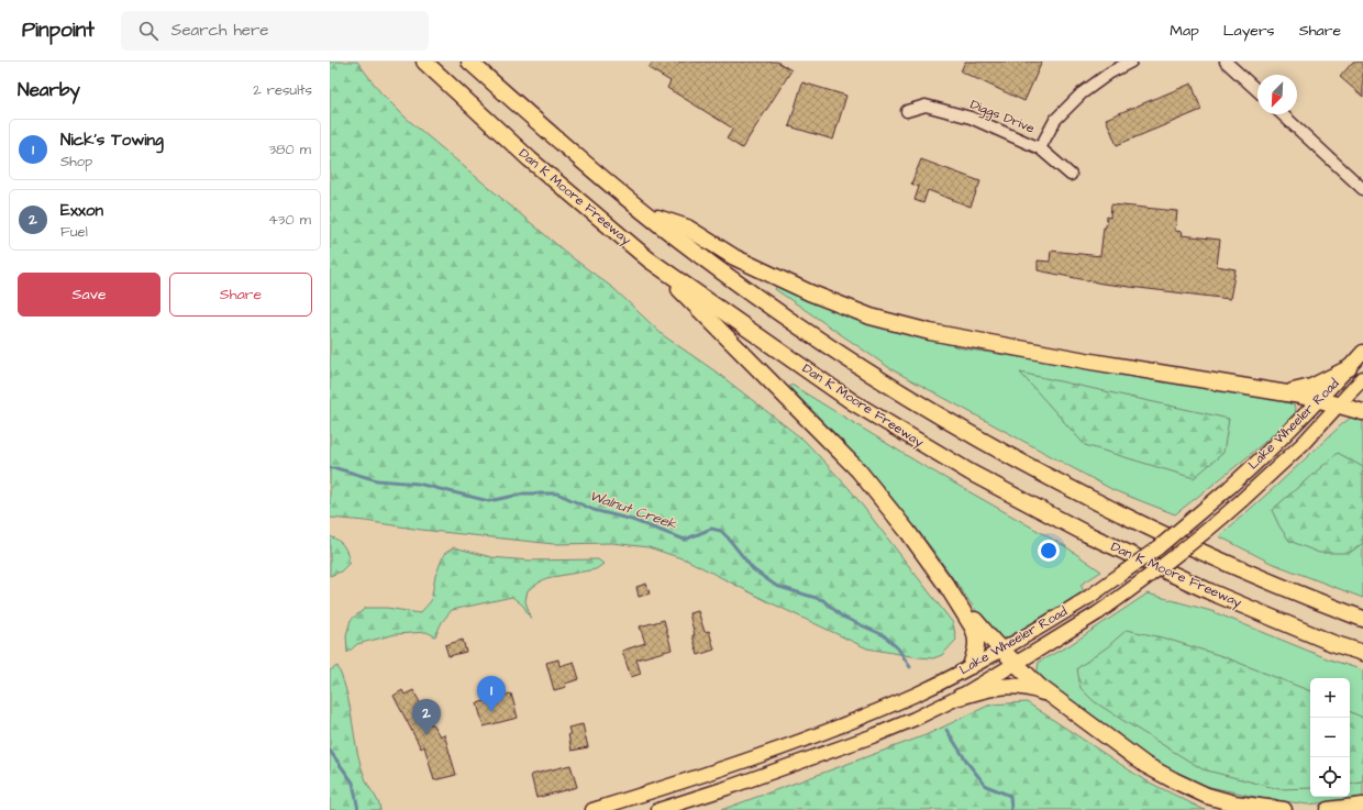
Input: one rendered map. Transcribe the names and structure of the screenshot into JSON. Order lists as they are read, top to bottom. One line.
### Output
{"streets":{"highway":["Dan K Moore Freeway"],"main road":["Lake Wheeler Road"],"street":["Diggs Drive"]},"water":["Walnut Creek"],"north":"bottom left","page":{"header":"Pinpoint","search":"Search here","nav":["Map","Layers","Share"],"heading":["Nearby","2 results"],"list":[{"mark":"1","name":"Nick's Towing","note":"Shop","value":"380 m"},{"mark":"2","name":"Exxon","note":"Fuel","value":"430 m"}],"buttons":["Save","Share"],"pins":["1","2"],"map_buttons":["+","−"]}}
